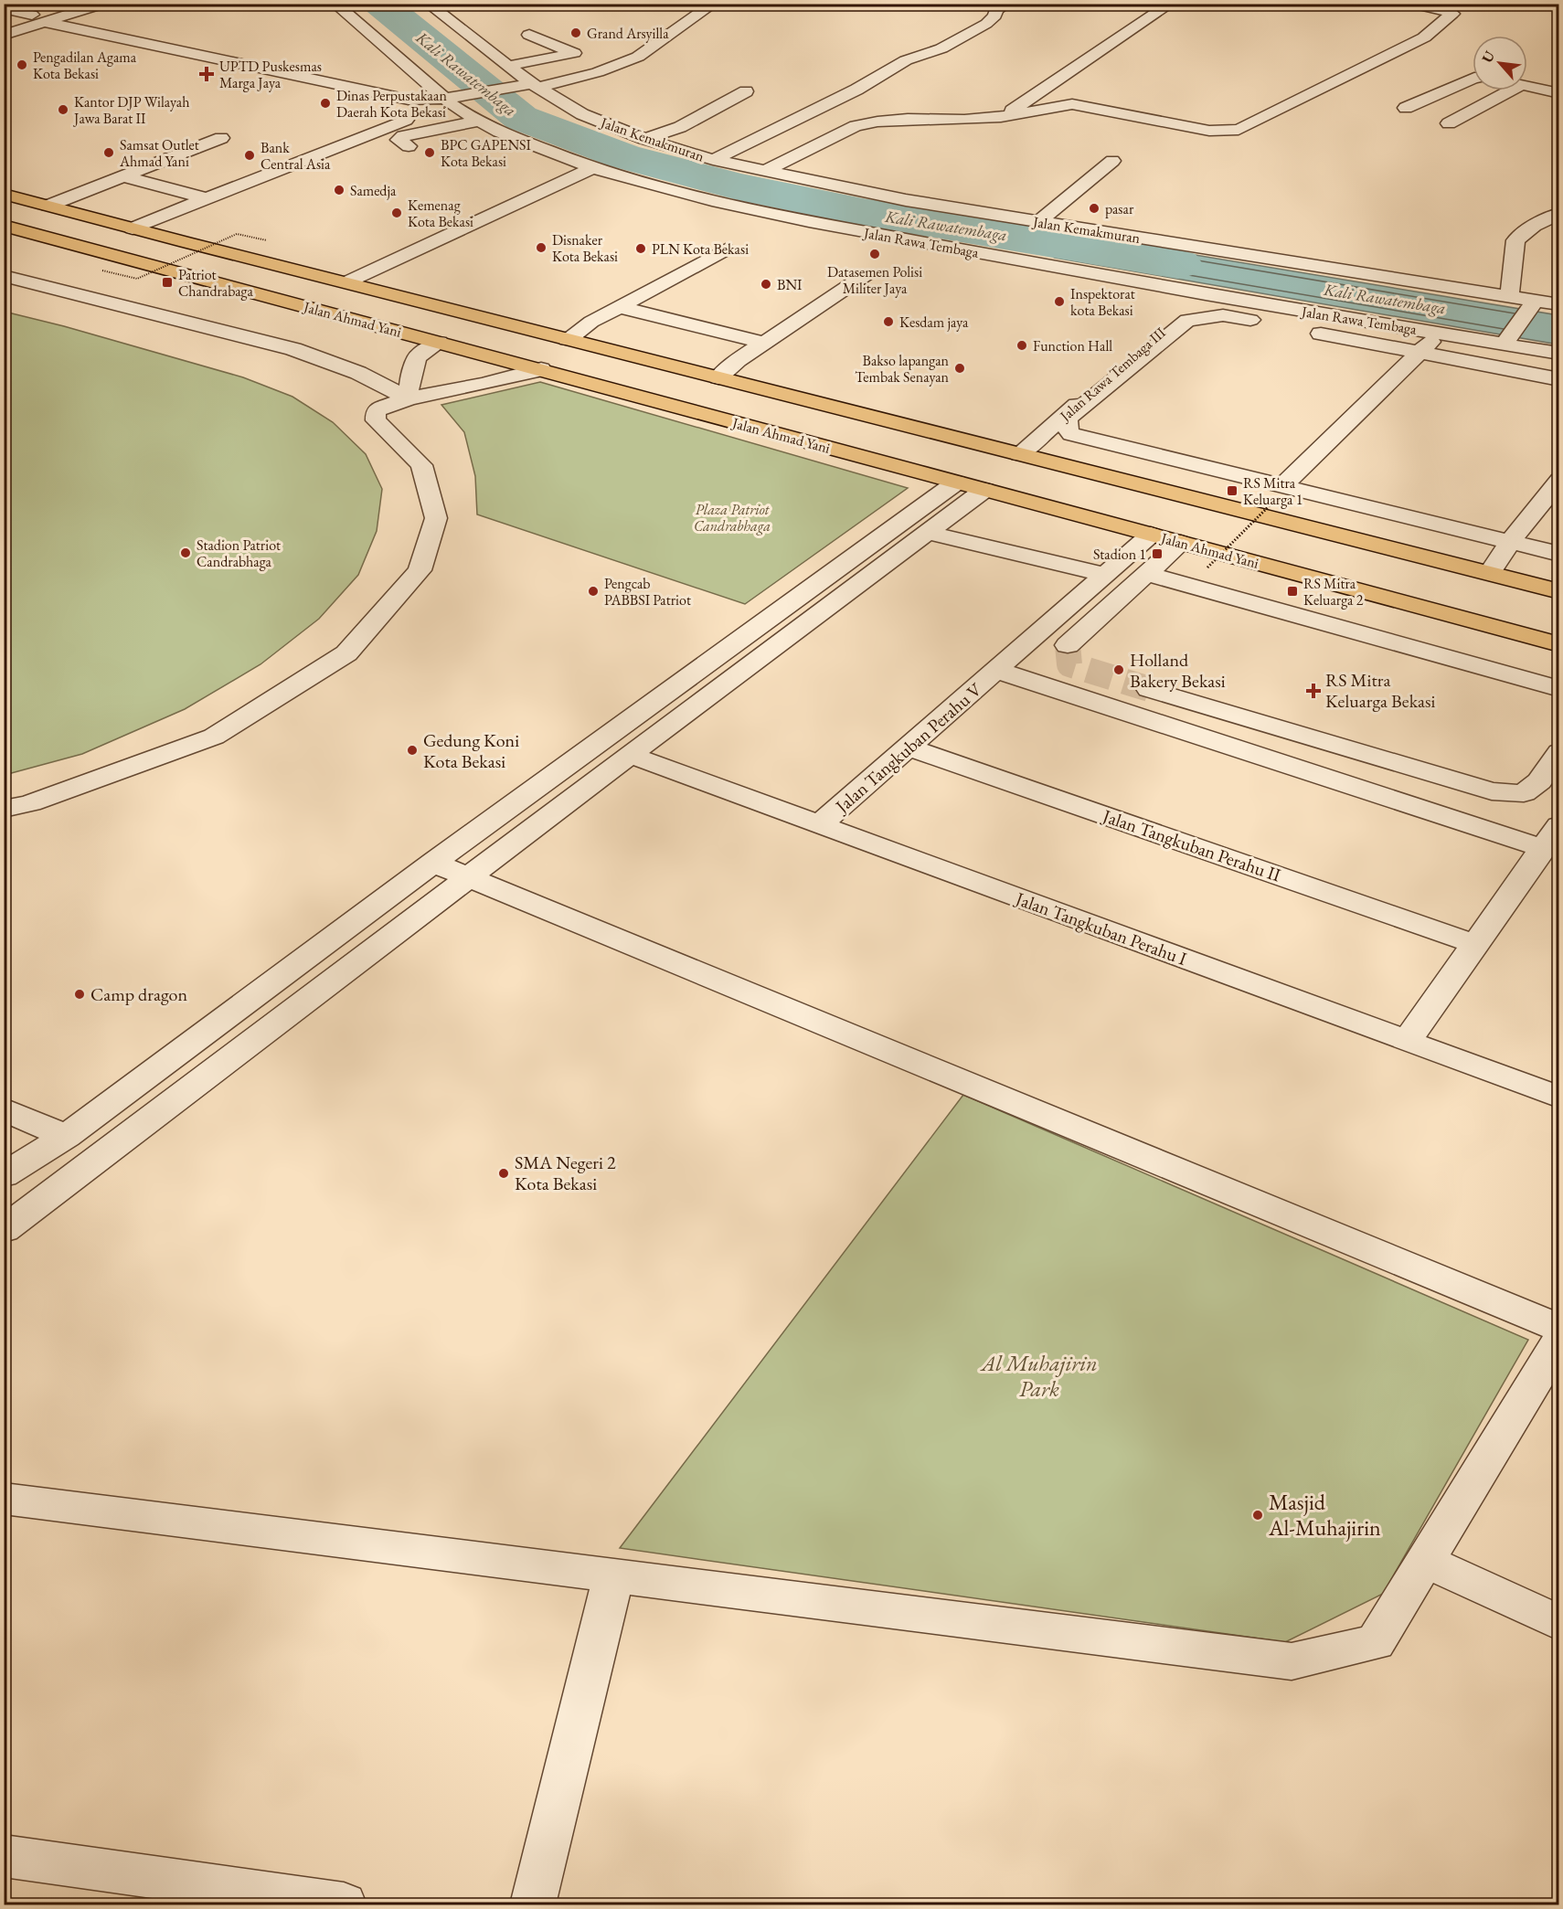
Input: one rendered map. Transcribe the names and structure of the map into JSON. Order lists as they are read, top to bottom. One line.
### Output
{"streets":{"highway":["Jalan Ahmad Yani"],"street":["Jalan Kemakmuran","Jalan Rawa Tembaga","Jalan Rawa Tembaga III","Jalan Tangkuban Perahu V","Jalan Tangkuban Perahu II","Jalan Tangkuban Perahu I"]},"crossings":[["Jalan Rawa Tembaga","Jalan Rawa Tembaga III"],["Jalan Ahmad Yani","Jalan Rawa Tembaga III"],["Jalan Ahmad Yani","Jalan Tangkuban Perahu V"],["Jalan Tangkuban Perahu V","Jalan Tangkuban Perahu II"],["Jalan Tangkuban Perahu V","Jalan Tangkuban Perahu I"]],"water":["Kali Rawatembaga"],"parks":["Plaza Patriot Candrabhaga","Al Muhajirin Park"],"places":{"other":["Grand Arsyilla","Pengadilan Agama Kota Bekasi","Dinas Perpustakaan Daerah Kota Bekasi","Kantor DJP Wilayah Jawa Barat II","Samsat Outlet Ahmad Yani","BPC GAPENSI Kota Bekasi","Bank Central Asia","Samedja","pasar","Kemenag Kota Bekasi","Disnaker Kota Bekasi","PLN Kota Bekasi","Datasemen Polisi Militer Jaya","BNI","Inspektorat kota Bekasi","Kesdam jaya","Function Hall","Bakso lapangan Tembak Senayan","Stadion Patriot Candrabhaga","Pengcab PABBSI Patriot","Holland Bakery Bekasi","Gedung Koni Kota Bekasi","Camp dragon","SMA Negeri 2 Kota Bekasi","Masjid Al-Muhajirin"],"health":["UPTD Puskesmas Marga Jaya","RS Mitra Keluarga Bekasi"],"transit":["Patriot Chandrabaga","RS Mitra Keluarga 1","Stadion 1","RS Mitra Keluarga 2"]},"north":"top left"}
